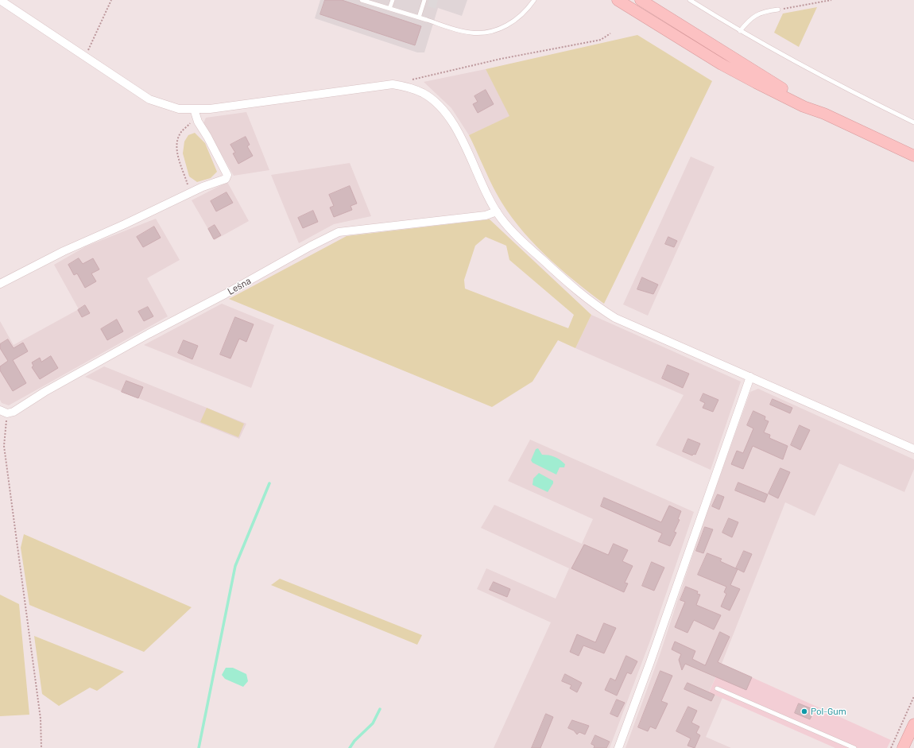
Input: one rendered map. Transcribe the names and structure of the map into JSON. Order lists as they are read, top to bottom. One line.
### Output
{"streets":{"street":["Leśna"]},"places":["Pol-Gum"]}
